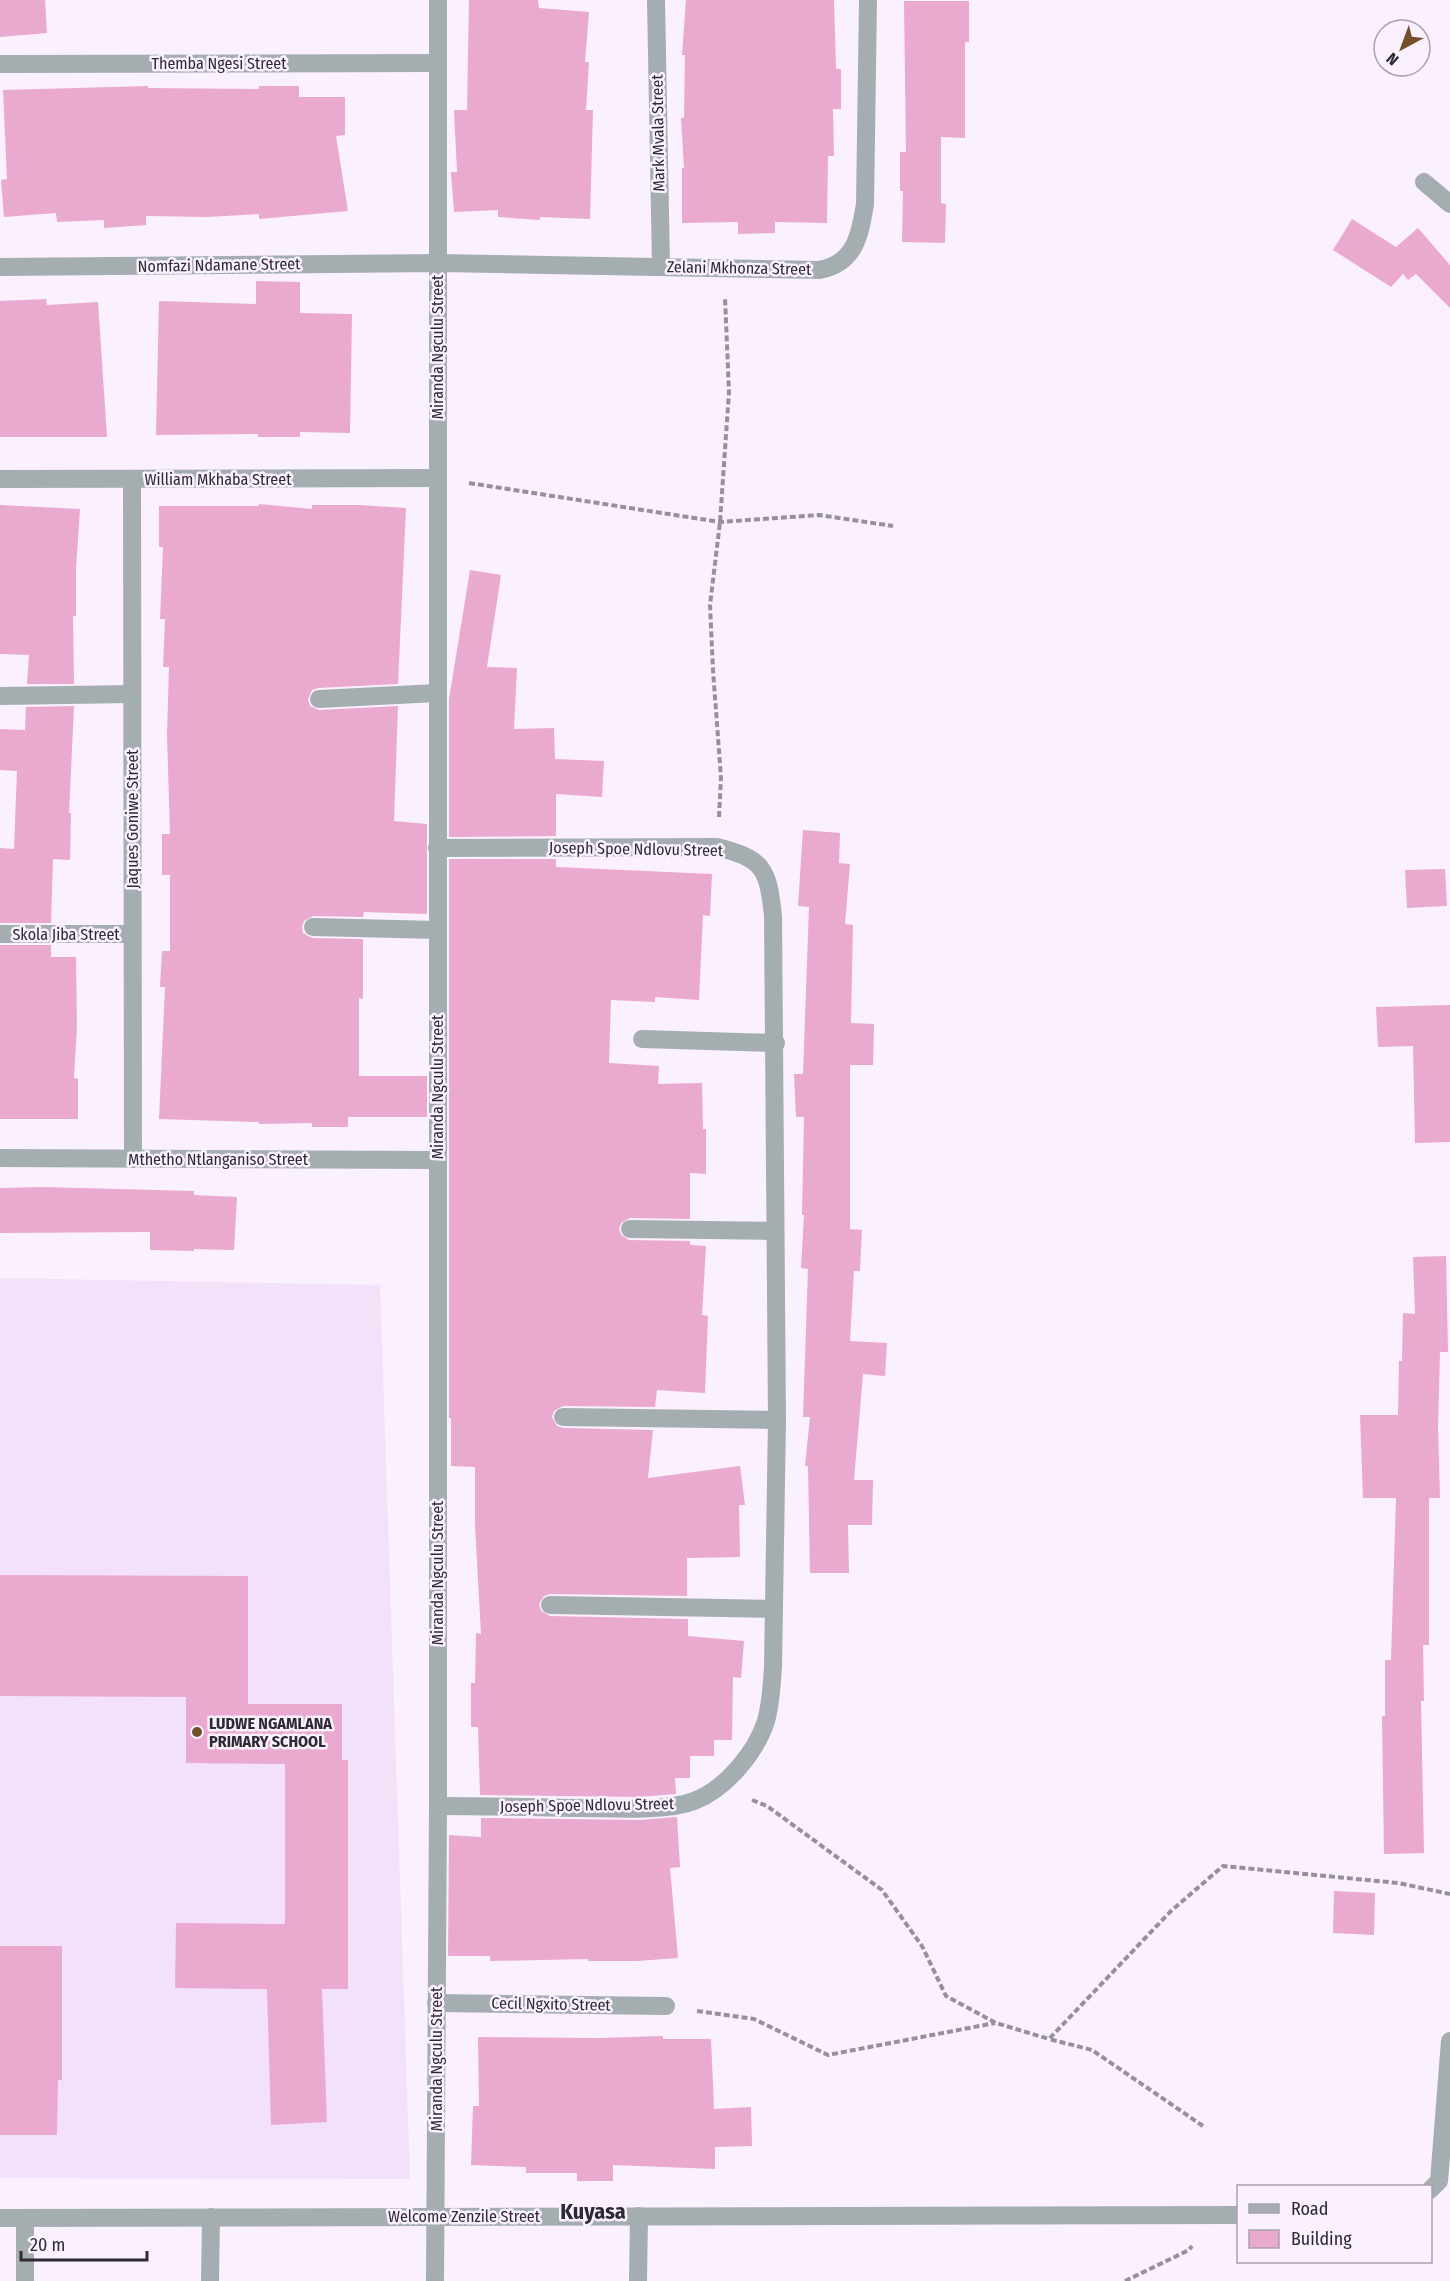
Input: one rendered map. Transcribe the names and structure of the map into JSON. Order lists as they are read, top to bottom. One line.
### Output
{"streets":{"street":["Themba Ngesi Street","Mark Mvala Street","Nomfazi Ndamane Street","Zelani Mkhonza Street","Miranda Ngculu Street","William Mkhaba Street","Jaques Goniwe Street","Joseph Spoe Ndlovu Street","Skola Jiba Street","Mthetho Ntlanganiso Street","Cecil Ngxito Street","Welcome Zenzile Street"]},"crossings":[["Themba Ngesi Street","Miranda Ngculu Street"],["Mark Mvala Street","Zelani Mkhonza Street"],["Nomfazi Ndamane Street","Zelani Mkhonza Street"],["Nomfazi Ndamane Street","Miranda Ngculu Street"],["Zelani Mkhonza Street","Miranda Ngculu Street"],["Miranda Ngculu Street","William Mkhaba Street"],["Miranda Ngculu Street","Joseph Spoe Ndlovu Street"],["Miranda Ngculu Street","Mthetho Ntlanganiso Street"],["Miranda Ngculu Street","Cecil Ngxito Street"],["Miranda Ngculu Street","Welcome Zenzile Street"],["William Mkhaba Street","Jaques Goniwe Street"],["Jaques Goniwe Street","Skola Jiba Street"],["Jaques Goniwe Street","Mthetho Ntlanganiso Street"]],"districts":["Kuyasa"],"places":["LUDWE NGAMLANA PRIMARY SCHOOL"],"legend":["Road","Building"],"scale_bar":"20 m","north":"bottom left"}
